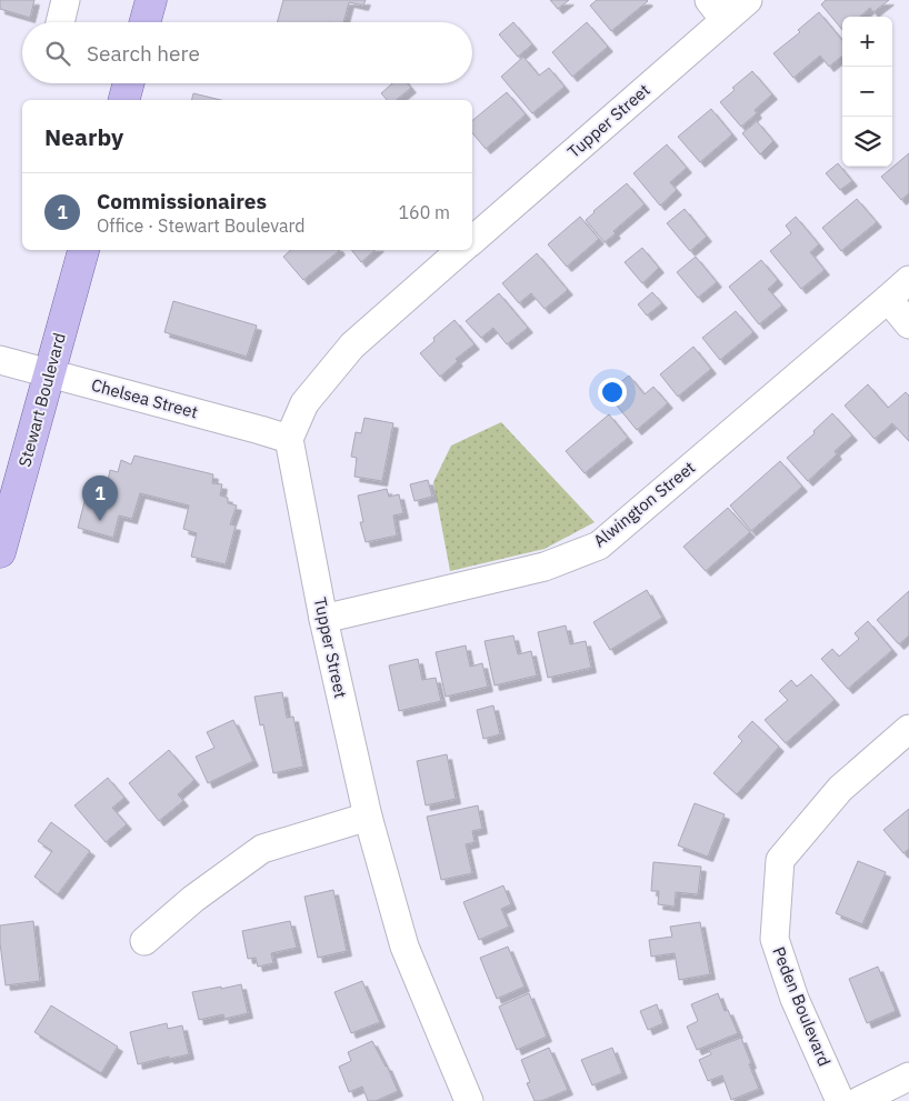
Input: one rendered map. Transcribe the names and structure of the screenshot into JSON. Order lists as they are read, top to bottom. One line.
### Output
{"streets":{"main road":["Stewart Boulevard"],"street":["Tupper Street","Chelsea Street","Alwington Street","Peden Boulevard"]},"crossings":[["Tupper Street","Chelsea Street"],["Tupper Street","Alwington Street"],["Chelsea Street","Stewart Boulevard"]],"page":{"map_buttons":["+","−"],"search":"Search here","heading":"Nearby","list":[{"mark":"1","name":"Commissionaires","note":"Office · Stewart Boulevard","value":"160 m"}],"pins":"1"}}
